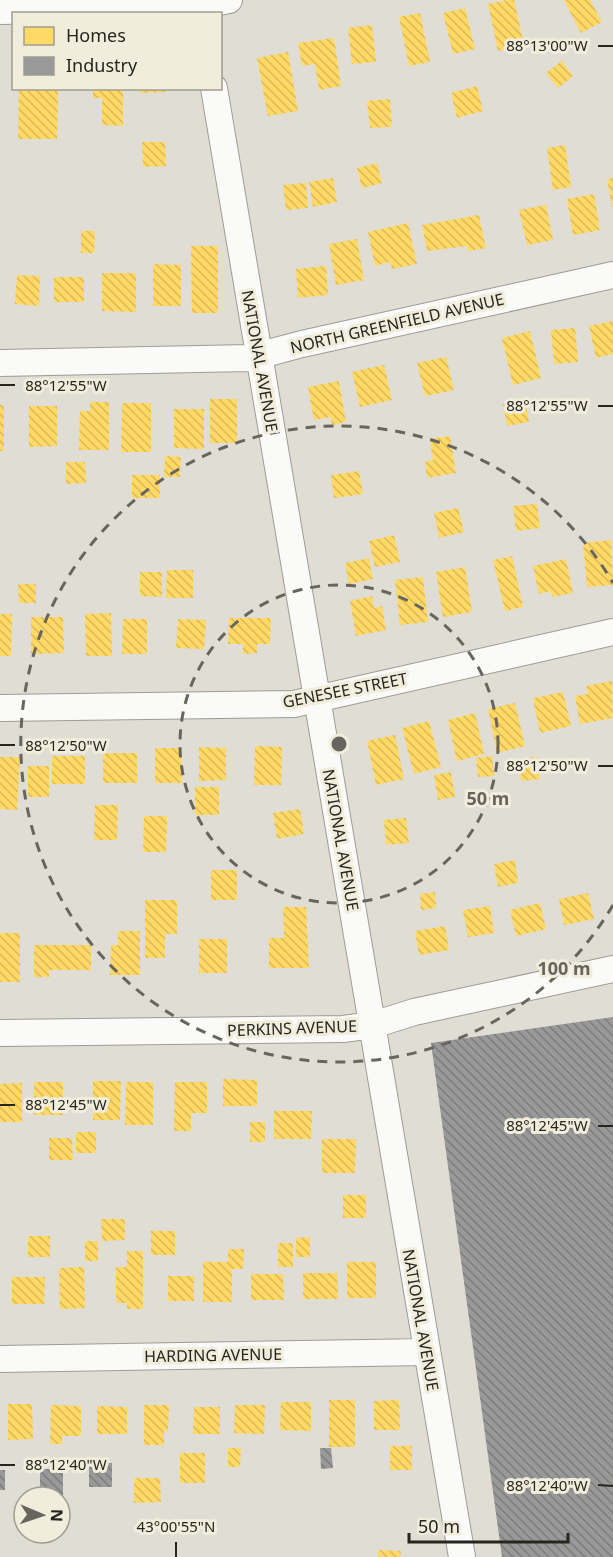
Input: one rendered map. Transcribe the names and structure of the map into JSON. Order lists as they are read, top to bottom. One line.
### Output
{"streets":{"street":["NORTH GREENFIELD AVENUE","NATIONAL AVENUE","GENESEE STREET","PERKINS AVENUE","HARDING AVENUE"]},"crossings":[["NORTH GREENFIELD AVENUE","NATIONAL AVENUE"],["NATIONAL AVENUE","GENESEE STREET"],["NATIONAL AVENUE","PERKINS AVENUE"],["NATIONAL AVENUE","HARDING AVENUE"]],"legend":["Homes","Industry"],"scale_bar":"50 m","north":"right","coordinates":["88°13'00\"W","88°12'55\"W","88°12'50\"W","88°12'45\"W","88°12'40\"W","43°00'55\"N"],"rings":["50 m","100 m"]}
